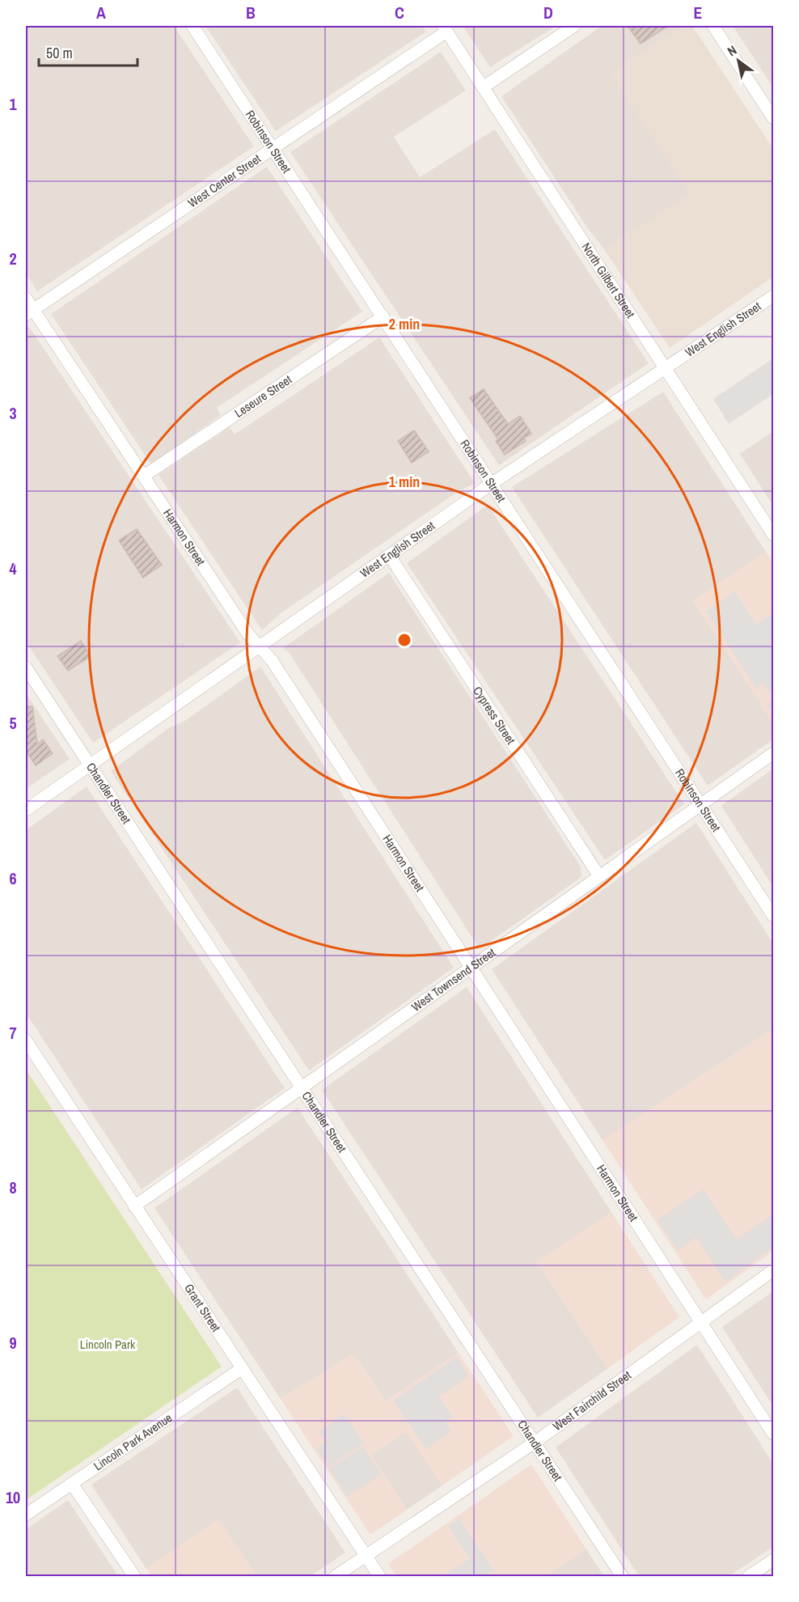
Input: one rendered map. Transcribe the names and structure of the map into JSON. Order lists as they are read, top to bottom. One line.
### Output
{"streets":{"street":["Robinson Street","West Center Street","North Gilbert Street","West English Street","Leseure Street","Harmon Street","Cypress Street","Chandler Street","West Townsend Street","Grant Street","West Fairchild Street","Lincoln Park Avenue"]},"crossings":[["Robinson Street","West Center Street"],["Robinson Street","West English Street"],["Robinson Street","Leseure Street"],["Robinson Street","West Townsend Street"],["West Center Street","North Gilbert Street"],["West Center Street","Harmon Street"],["North Gilbert Street","West English Street"],["West English Street","Harmon Street"],["West English Street","Cypress Street"],["West English Street","Chandler Street"],["Leseure Street","Harmon Street"],["Harmon Street","West Townsend Street"],["Harmon Street","West Fairchild Street"],["Cypress Street","West Townsend Street"],["Chandler Street","West Townsend Street"],["Chandler Street","West Fairchild Street"],["West Townsend Street","Grant Street"],["Grant Street","West Fairchild Street"],["Grant Street","Lincoln Park Avenue"]],"parks":["Lincoln Park"],"scale_bar":"50 m","north":"top left","grid":{"columns":["A","B","C","D","E"],"rows":["1","2","3","4","5","6","7","8","9","10"]},"rings":["2 min","1 min"]}
